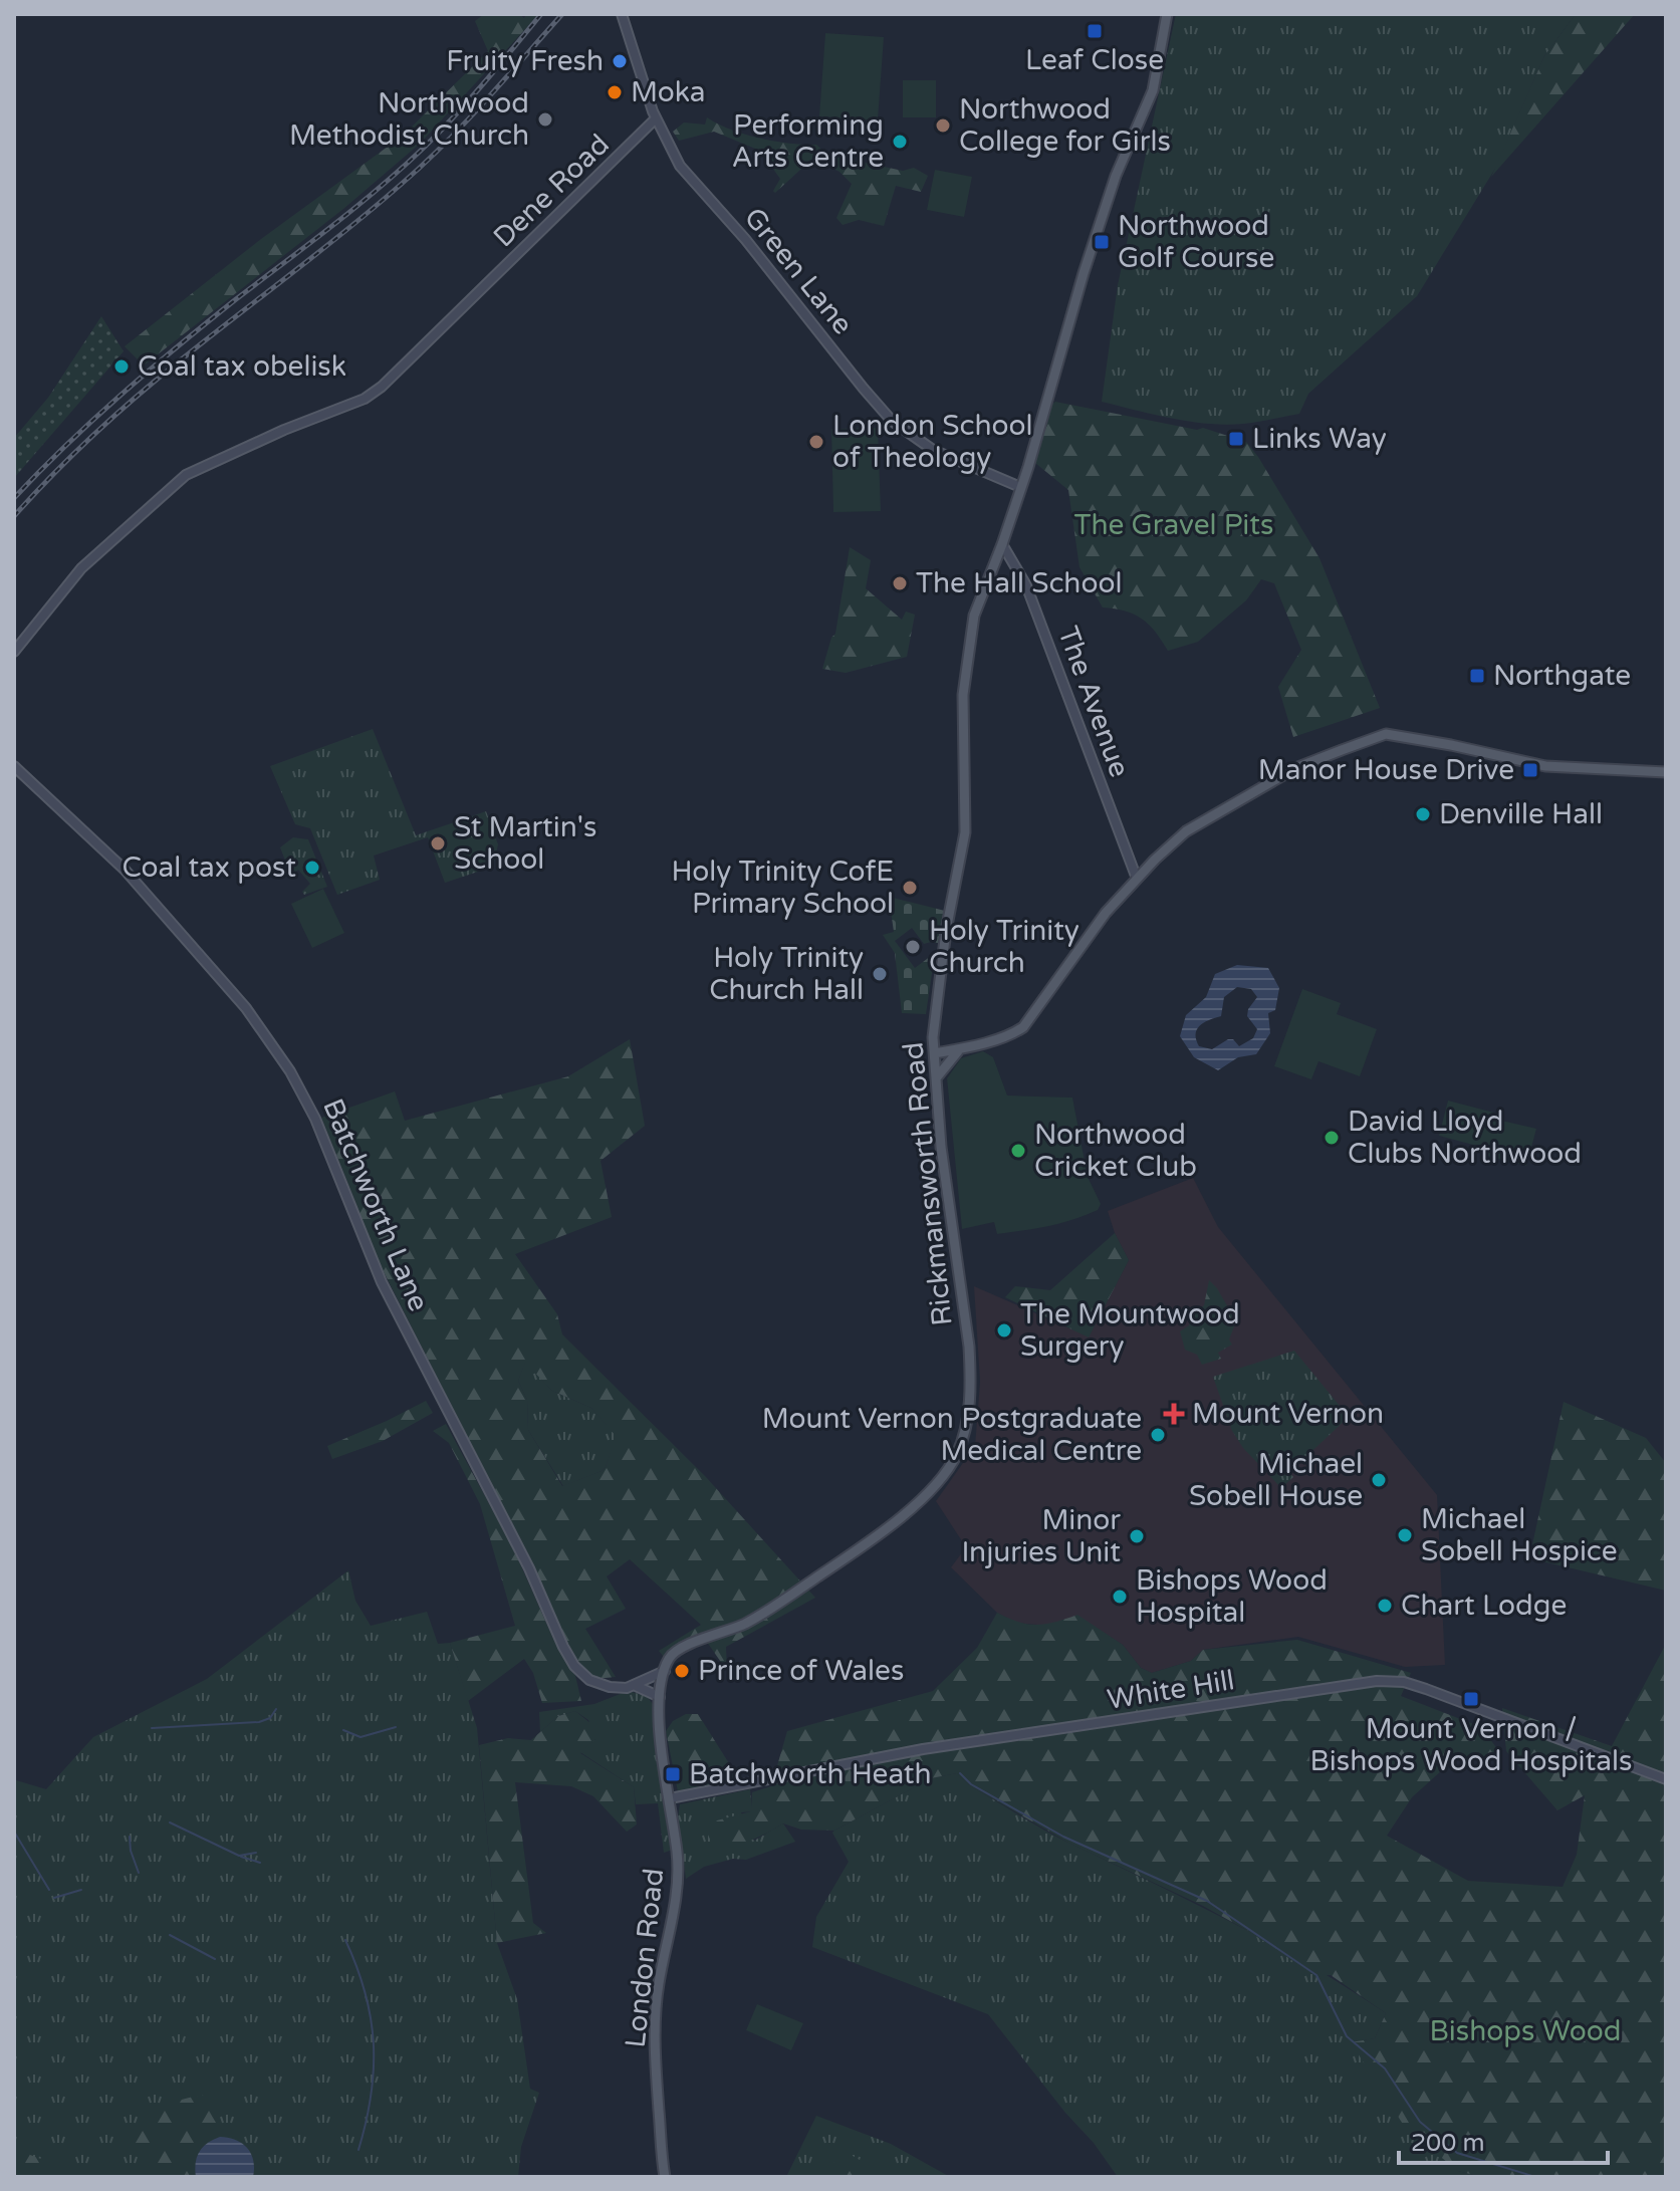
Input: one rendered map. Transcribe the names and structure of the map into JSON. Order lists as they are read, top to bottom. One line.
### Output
{"streets":{"main road":["Rickmansworth Road","London Road"],"street":["Dene Road","Green Lane","The Avenue","Batchworth Lane","White Hill"]},"crossings":[["Dene Road","Green Lane"],["Green Lane","Rickmansworth Road"],["The Avenue","Rickmansworth Road"],["Rickmansworth Road","Batchworth Lane"],["Batchworth Lane","London Road"],["White Hill","London Road"]],"parks":["The Gravel Pits","Bishops Wood"],"places":{"transit":["Leaf Close","Northwood Golf Course","Links Way","Northgate","Manor House Drive","Mount Vernon / Bishops Wood Hospitals","Batchworth Heath"],"other":["Fruity Fresh","Moka","Northwood Methodist Church","Northwood College for Girls","Performing Arts Centre","Coal tax obelisk","London School of Theology","The Hall School","Denville Hall","St Martin's School","Coal tax post","Holy Trinity CofE Primary School","Holy Trinity Church","Holy Trinity Church Hall","David Lloyd Clubs Northwood","Northwood Cricket Club","The Mountwood Surgery","Mount Vernon Postgraduate Medical Centre","Michael Sobell House","Michael Sobell Hospice","Minor Injuries Unit","Bishops Wood Hospital","Chart Lodge","Prince of Wales"],"health":["Mount Vernon"]},"scale_bar":"200 m"}
